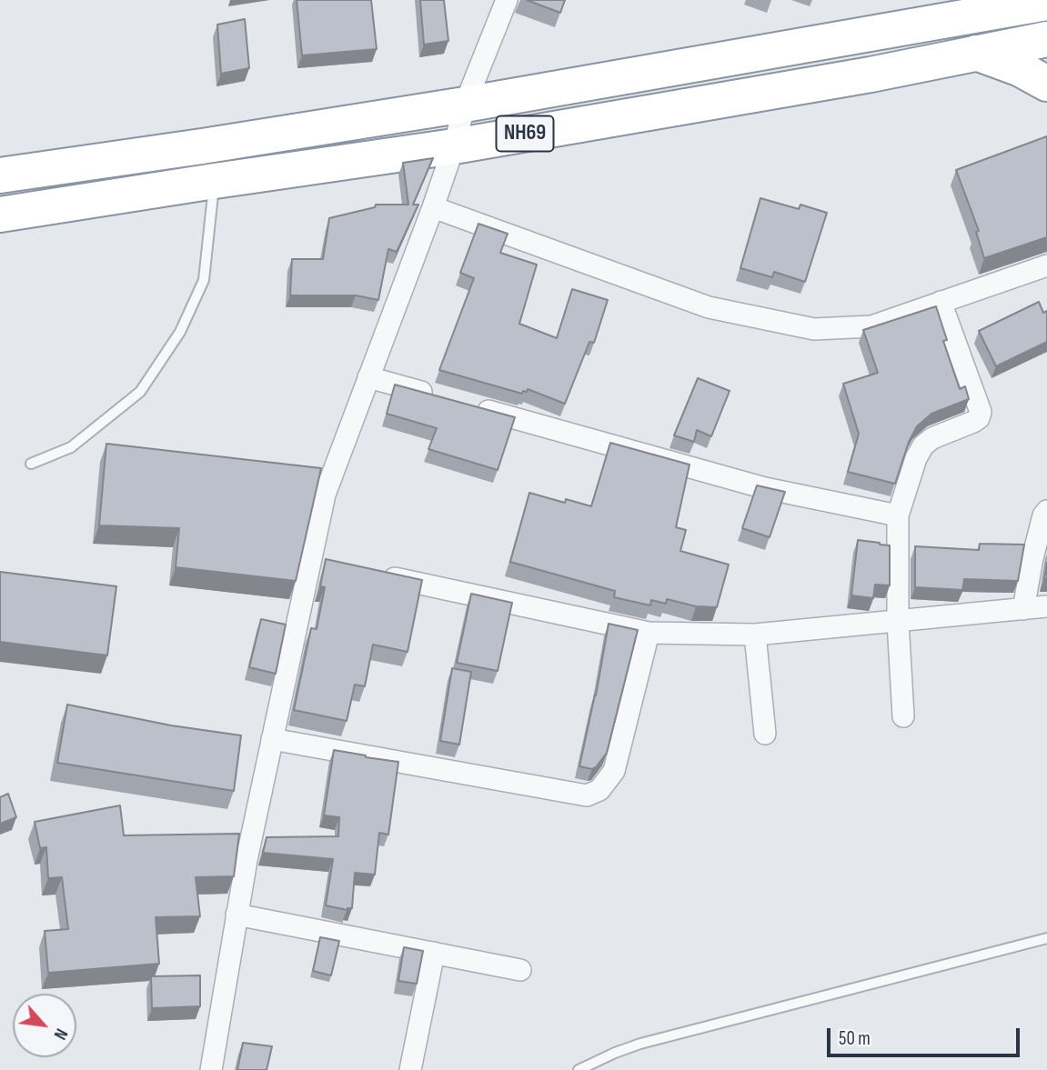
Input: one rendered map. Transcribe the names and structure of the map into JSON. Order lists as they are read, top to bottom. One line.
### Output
{"streets":{"highway":["NH69"]},"scale_bar":"50 m","north":"bottom right"}
